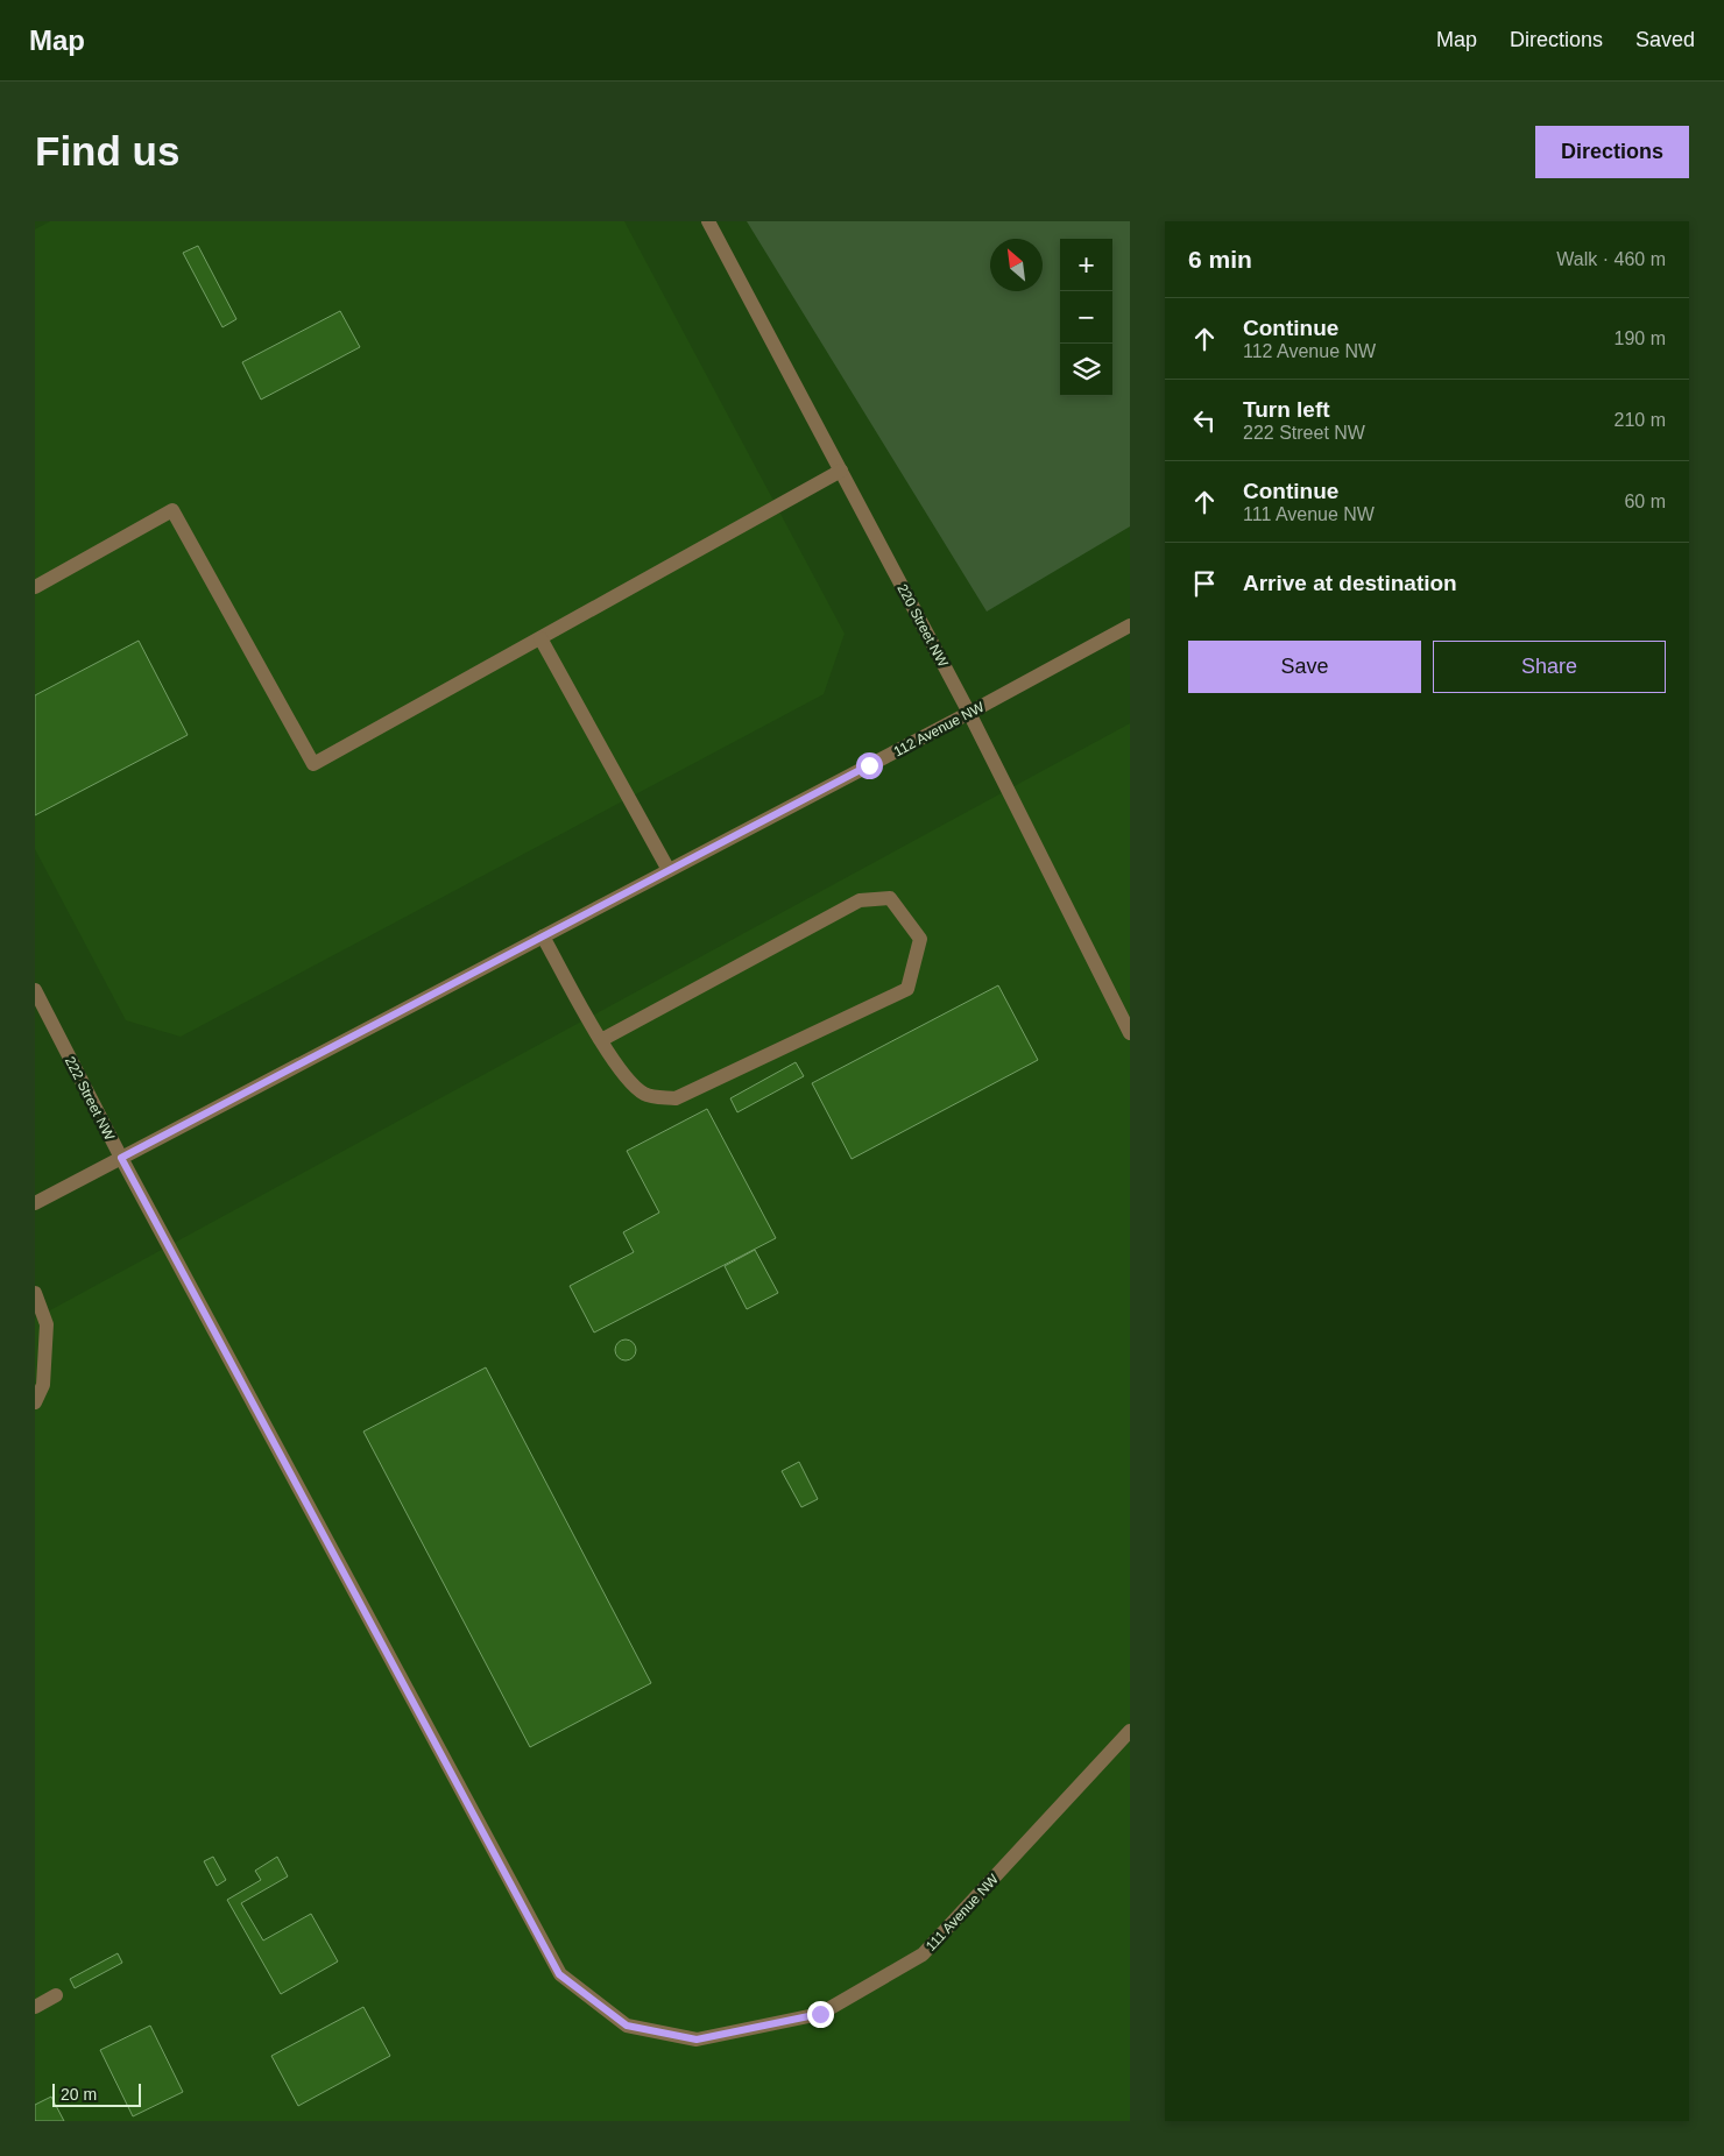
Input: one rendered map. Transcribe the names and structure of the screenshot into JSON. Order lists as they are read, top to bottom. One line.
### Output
{"streets":{"street":["220 Street NW","112 Avenue NW","222 Street NW","111 Avenue NW"]},"crossings":[["220 Street NW","112 Avenue NW"],["112 Avenue NW","222 Street NW"],["222 Street NW","111 Avenue NW"]],"scale_bar":"20 m","north":"top left","page":{"header":"Map","nav":["Map","Directions","Saved"],"buttons":["Directions",["Save","Share"]],"title":"Find us","heading":["6 min","Walk · 460 m"],"map_buttons":["+","−"],"list":[["Continue","112 Avenue NW","190 m"],["Turn left","222 Street NW","210 m"],["Continue","111 Avenue NW","60 m"],"Arrive at destination"],"scale":"20 m"}}
